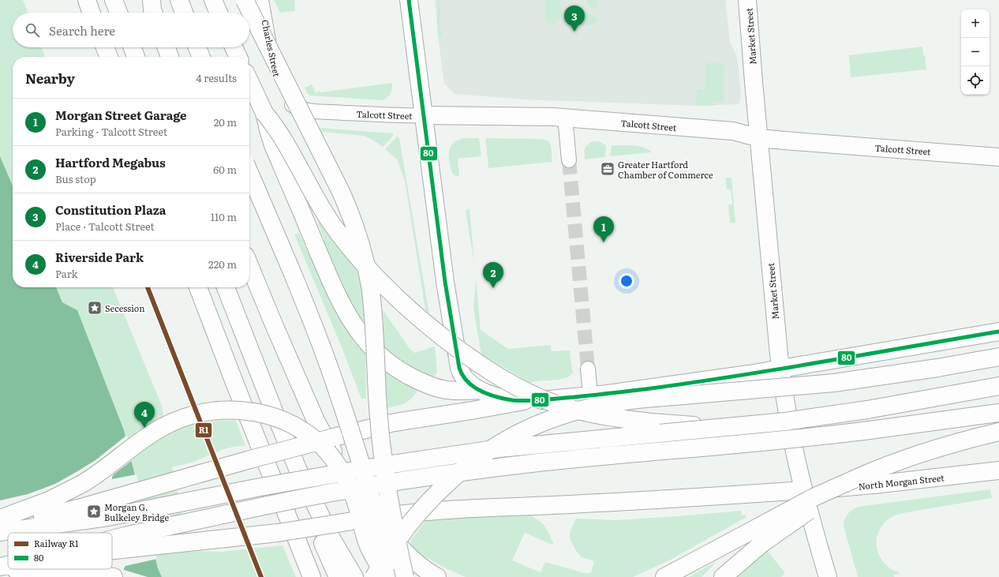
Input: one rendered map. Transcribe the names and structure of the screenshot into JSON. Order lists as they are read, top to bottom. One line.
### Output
{"streets":{"main road":["Market Street","Talcott Street","North Morgan Street"],"street":["Charles Street"]},"crossings":[["Market Street","Talcott Street"],["Market Street","North Morgan Street"],["Charles Street","Talcott Street"]],"places":{"office":["Greater Hartford Chamber of Commerce"],"place":["Secession","Morgan G. Bulkeley Bridge"]},"lines":["transit line 80","rail line R1"],"legend":["Railway R1","80"],"page":{"pins":["3","1","2","4"],"map_buttons":["+","−"],"search":"Search here","heading":["Nearby","4 results"],"list":[{"mark":"1","name":"Morgan Street Garage","note":"Parking · Talcott Street","value":"20 m"},{"mark":"2","name":"Hartford Megabus","note":"Bus stop","value":"60 m"},{"mark":"3","name":"Constitution Plaza","note":"Place · Talcott Street","value":"110 m"},{"mark":"4","name":"Riverside Park","note":"Park","value":"220 m"}]}}
